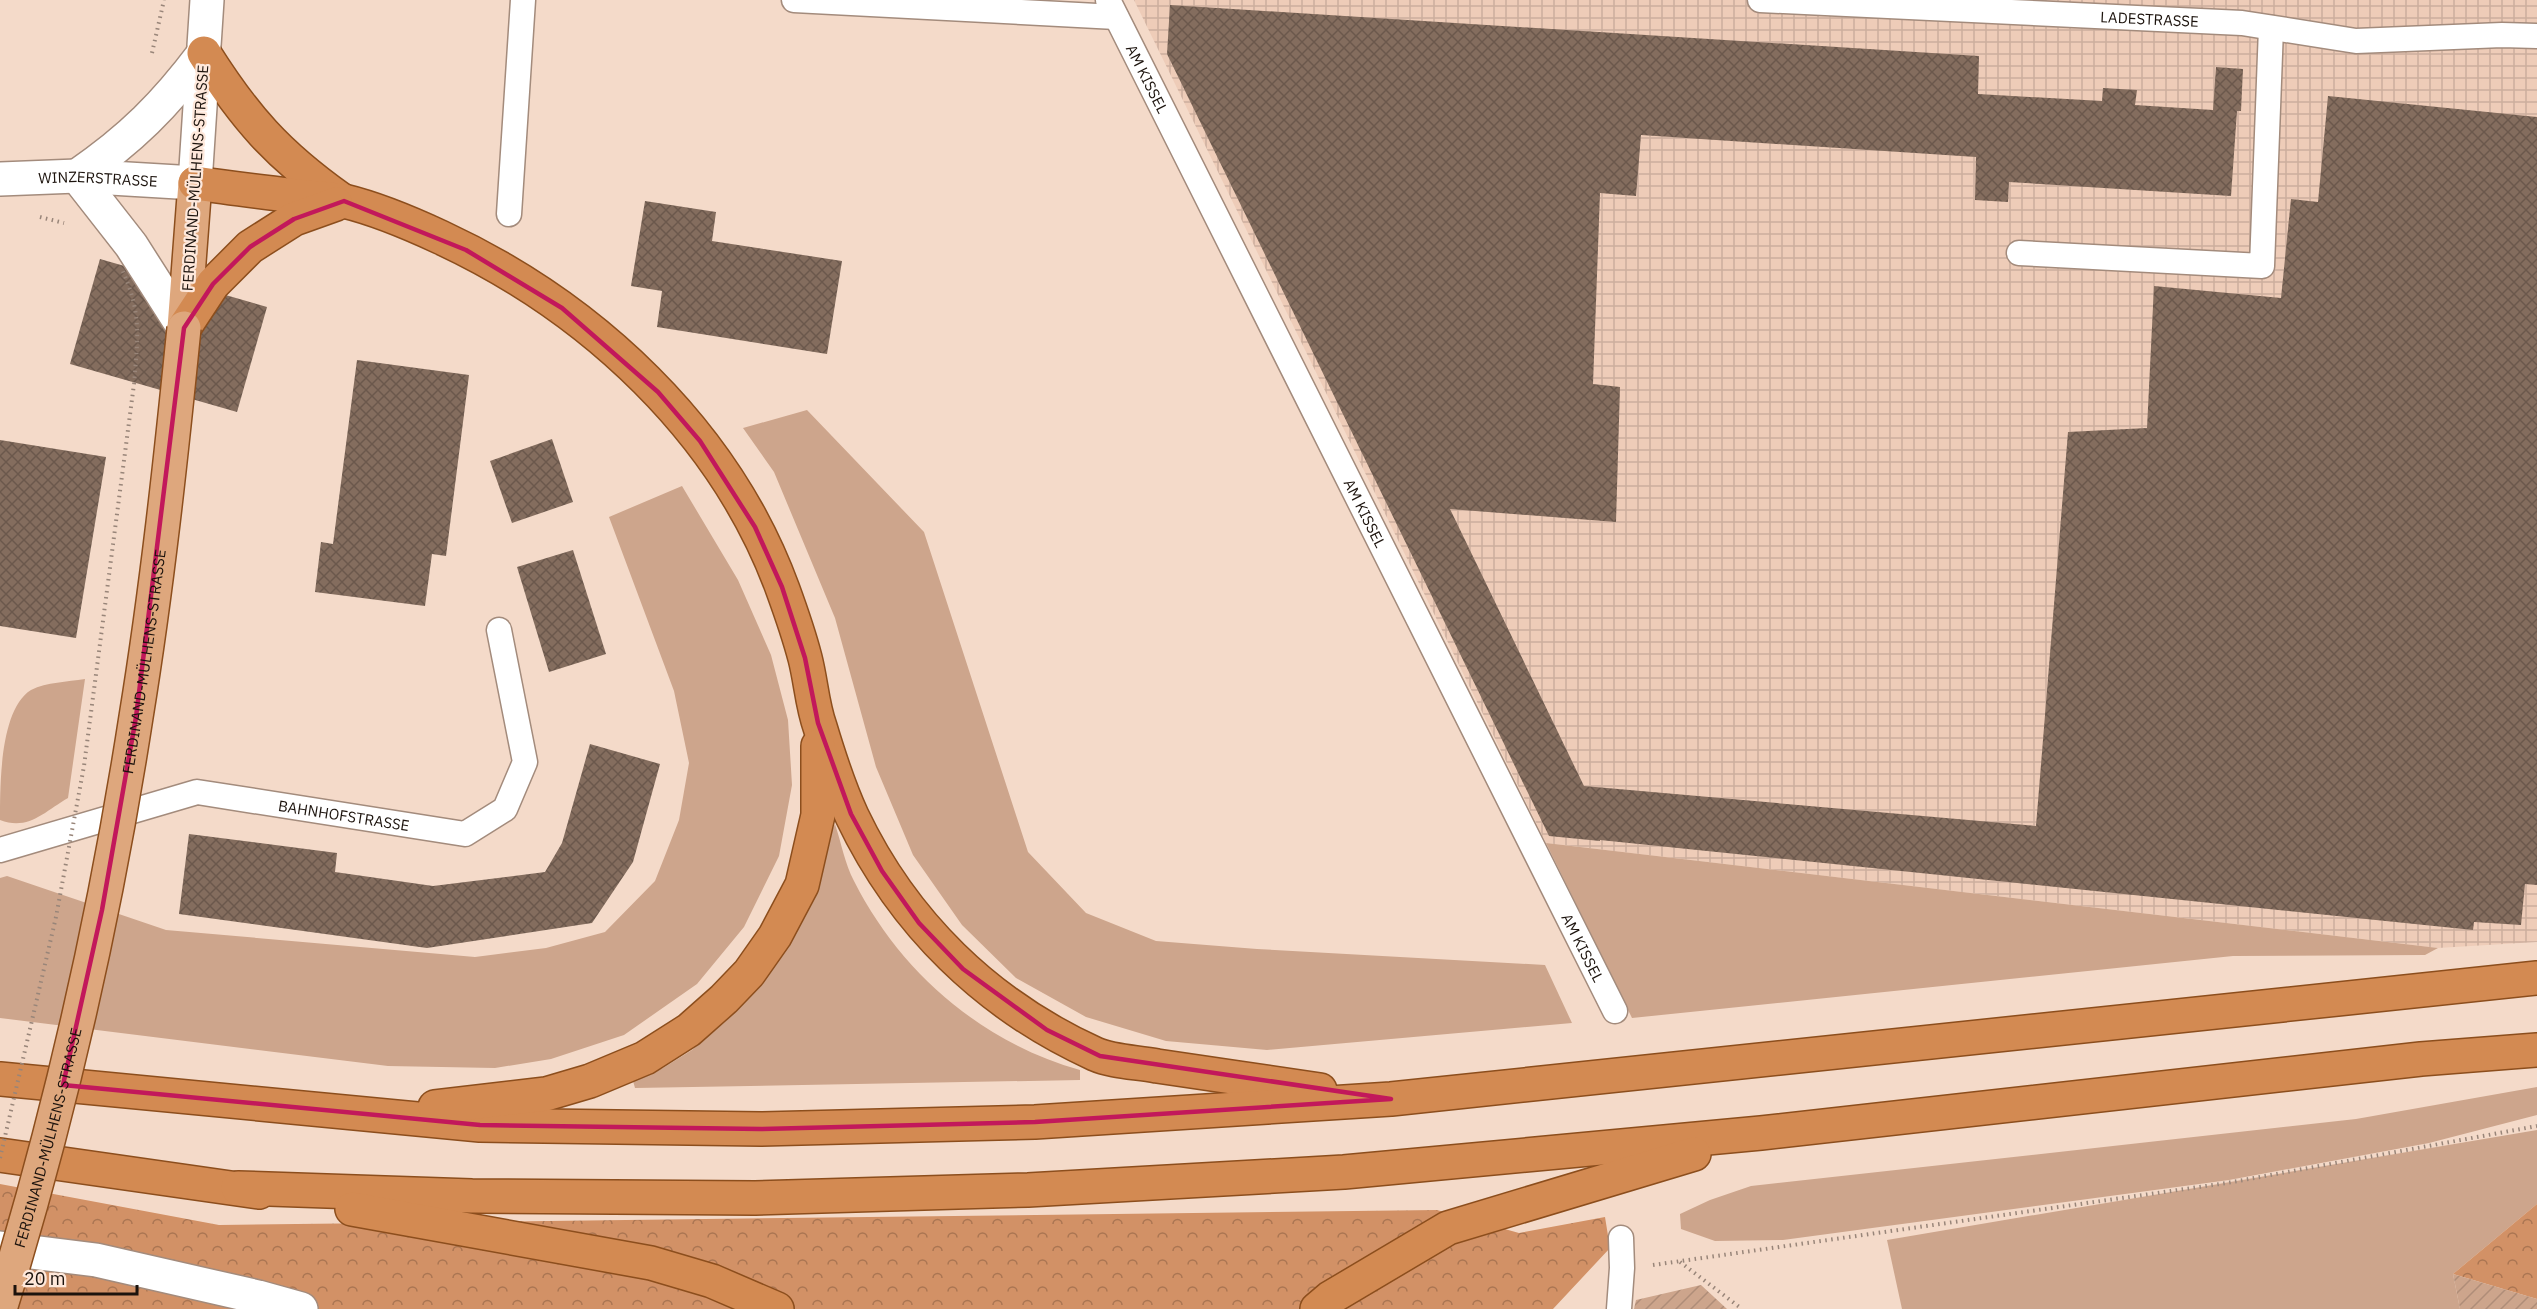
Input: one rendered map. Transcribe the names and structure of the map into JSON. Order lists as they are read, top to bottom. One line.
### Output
{"streets":{"main road":["FERDINAND-MÜLHENS-STRASSE"],"street":["WINZERSTRASSE"],"lane":["LADESTRASSE","AM KISSEL","BAHNHOFSTRASSE"]},"crossings":[["FERDINAND-MÜLHENS-STRASSE","WINZERSTRASSE"]],"scale_bar":"20 m"}
